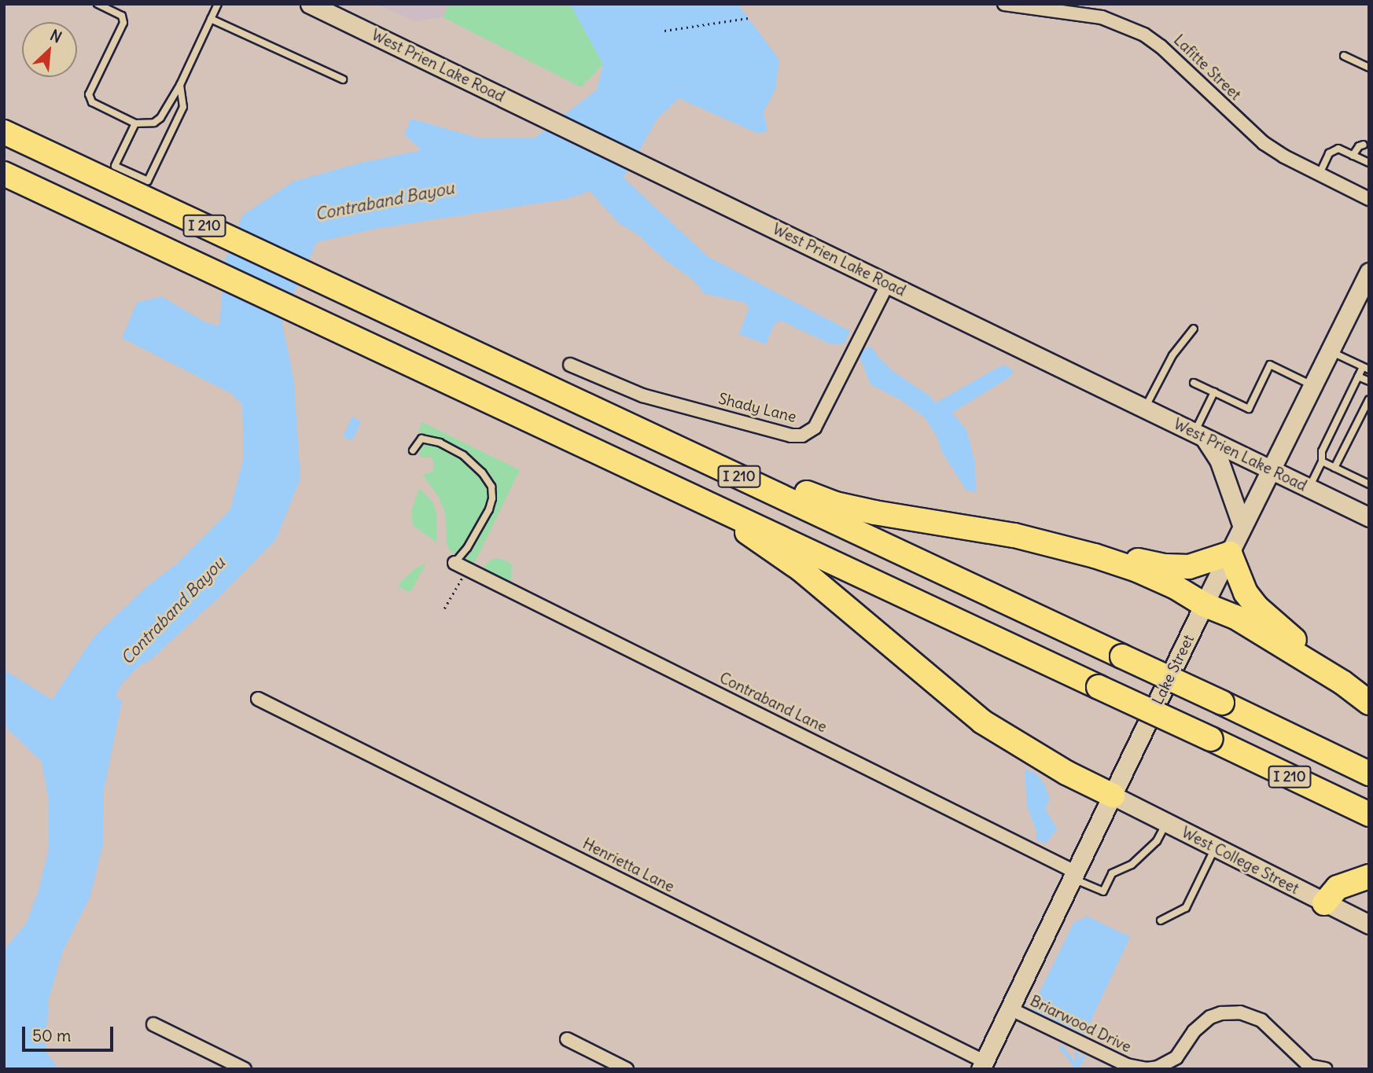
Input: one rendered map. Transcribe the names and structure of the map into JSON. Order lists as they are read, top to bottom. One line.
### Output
{"streets":{"highway":["I 210"],"street":["West Prien Lake Road","Lafitte Street","Shady Lane","Lake Street","Contraband Lane","West College Street","Henrietta Lane","Briarwood Drive"]},"crossings":[["West Prien Lake Road","Shady Lane"],["West Prien Lake Road","Lake Street"],["Lake Street","Contraband Lane"],["Lake Street","West College Street"],["Lake Street","Henrietta Lane"],["Lake Street","Briarwood Drive"]],"water":["Contraband Bayou"],"scale_bar":"50 m","north":"top right"}
